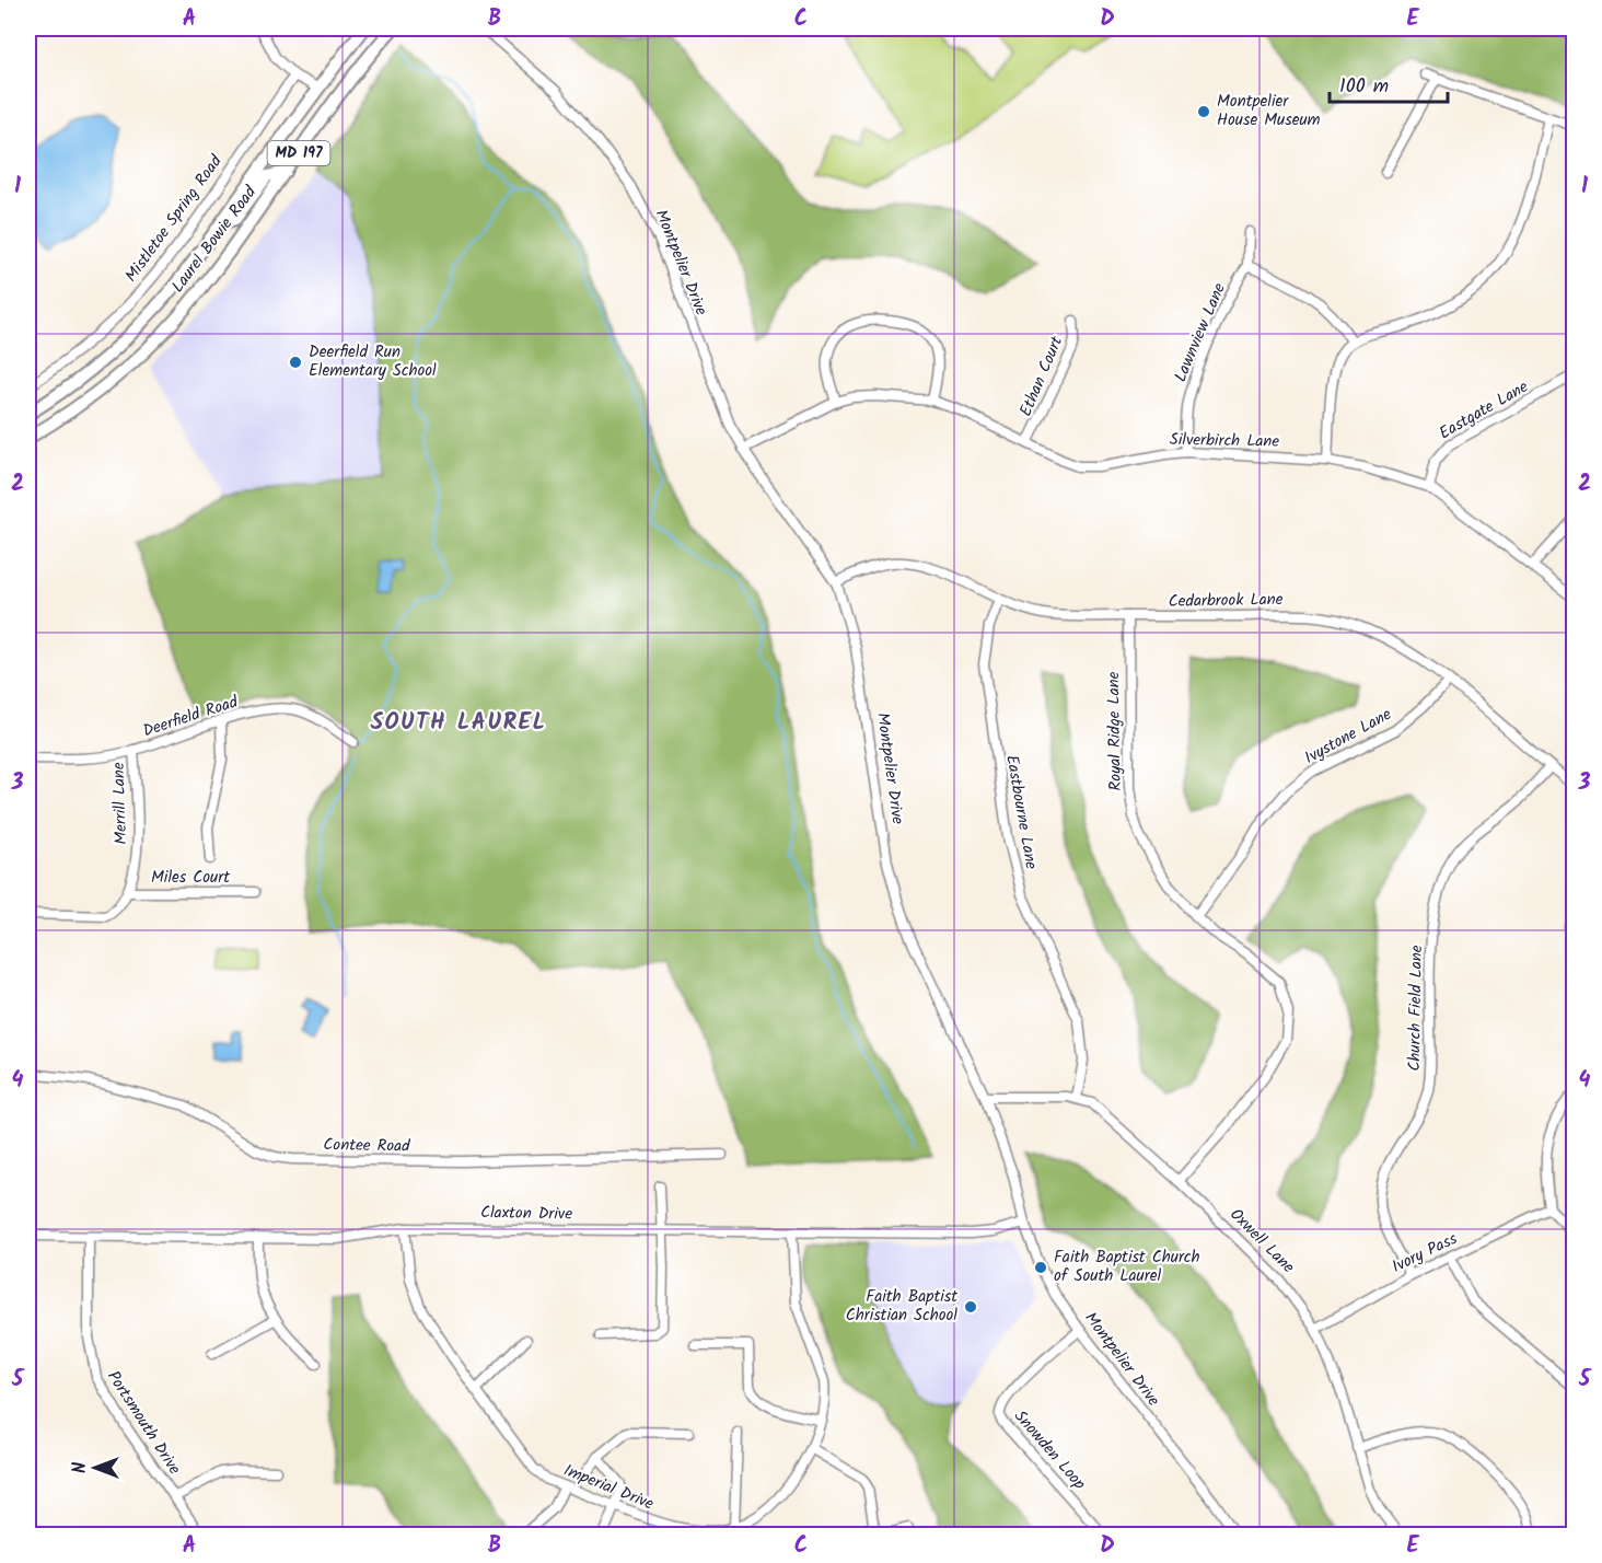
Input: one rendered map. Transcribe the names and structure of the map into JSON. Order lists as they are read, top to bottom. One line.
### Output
{"streets":{"main road":["MD 197","Laurel Bowie Road"],"street":["Mistletoe Spring Road","Montpelier Drive","Lawnview Lane","Ethan Court","Eastgate Lane","Silverbirch Lane","Cedarbrook Lane","Deerfield Road","Royal Ridge Lane","Ivystone Lane","Merrill Lane","Eastbourne Lane","Miles Court","Church Field Lane","Contee Road","Claxton Drive","Oxwell Lane","Ivory Pass","Portsmouth Drive","Snowden Loop","Imperial Drive"]},"crossings":[["Montpelier Drive","Silverbirch Lane"],["Montpelier Drive","Cedarbrook Lane"],["Montpelier Drive","Claxton Drive"],["Montpelier Drive","Oxwell Lane"],["Montpelier Drive","Snowden Loop"],["Lawnview Lane","Silverbirch Lane"],["Ethan Court","Silverbirch Lane"],["Eastgate Lane","Silverbirch Lane"],["Cedarbrook Lane","Royal Ridge Lane"],["Cedarbrook Lane","Ivystone Lane"],["Cedarbrook Lane","Eastbourne Lane"],["Cedarbrook Lane","Church Field Lane"],["Deerfield Road","Merrill Lane"],["Royal Ridge Lane","Ivystone Lane"],["Royal Ridge Lane","Oxwell Lane"],["Merrill Lane","Miles Court"],["Eastbourne Lane","Oxwell Lane"],["Church Field Lane","Ivory Pass"],["Claxton Drive","Portsmouth Drive"],["Claxton Drive","Imperial Drive"],["Oxwell Lane","Ivory Pass"]],"districts":["SOUTH LAUREL"],"places":["Montpelier House Museum","Deerfield Run Elementary School","Faith Baptist Church of South Laurel","Faith Baptist Christian School"],"scale_bar":"100 m","north":"left","grid":{"columns":["A","B","C","D","E"],"rows":["1","2","3","4","5"]}}
